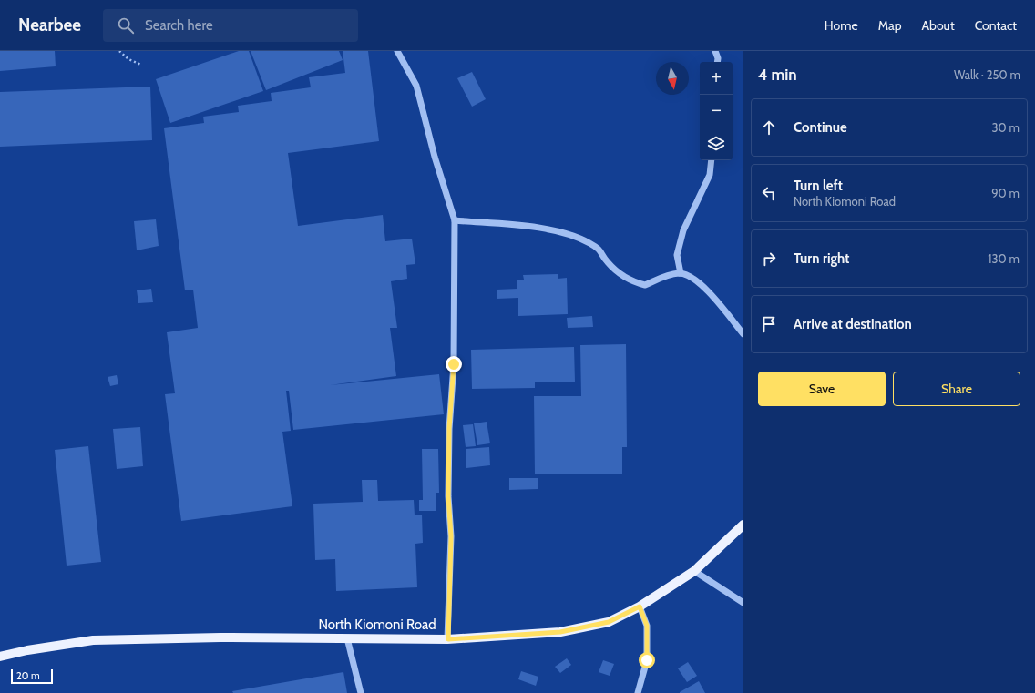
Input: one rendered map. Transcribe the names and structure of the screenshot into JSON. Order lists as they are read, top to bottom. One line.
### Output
{"streets":{"main road":["North Kiomoni Road"]},"scale_bar":"20 m","north":"bottom","page":{"header":"Nearbee","search":"Search here","nav":["Home","Map","About","Contact"],"heading":["4 min","Walk · 250 m"],"map_buttons":["+","−"],"list":[["Continue","30 m"],["Turn left","North Kiomoni Road","90 m"],["Turn right","130 m"],"Arrive at destination"],"buttons":["Save","Share"],"scale":"20 m"}}
